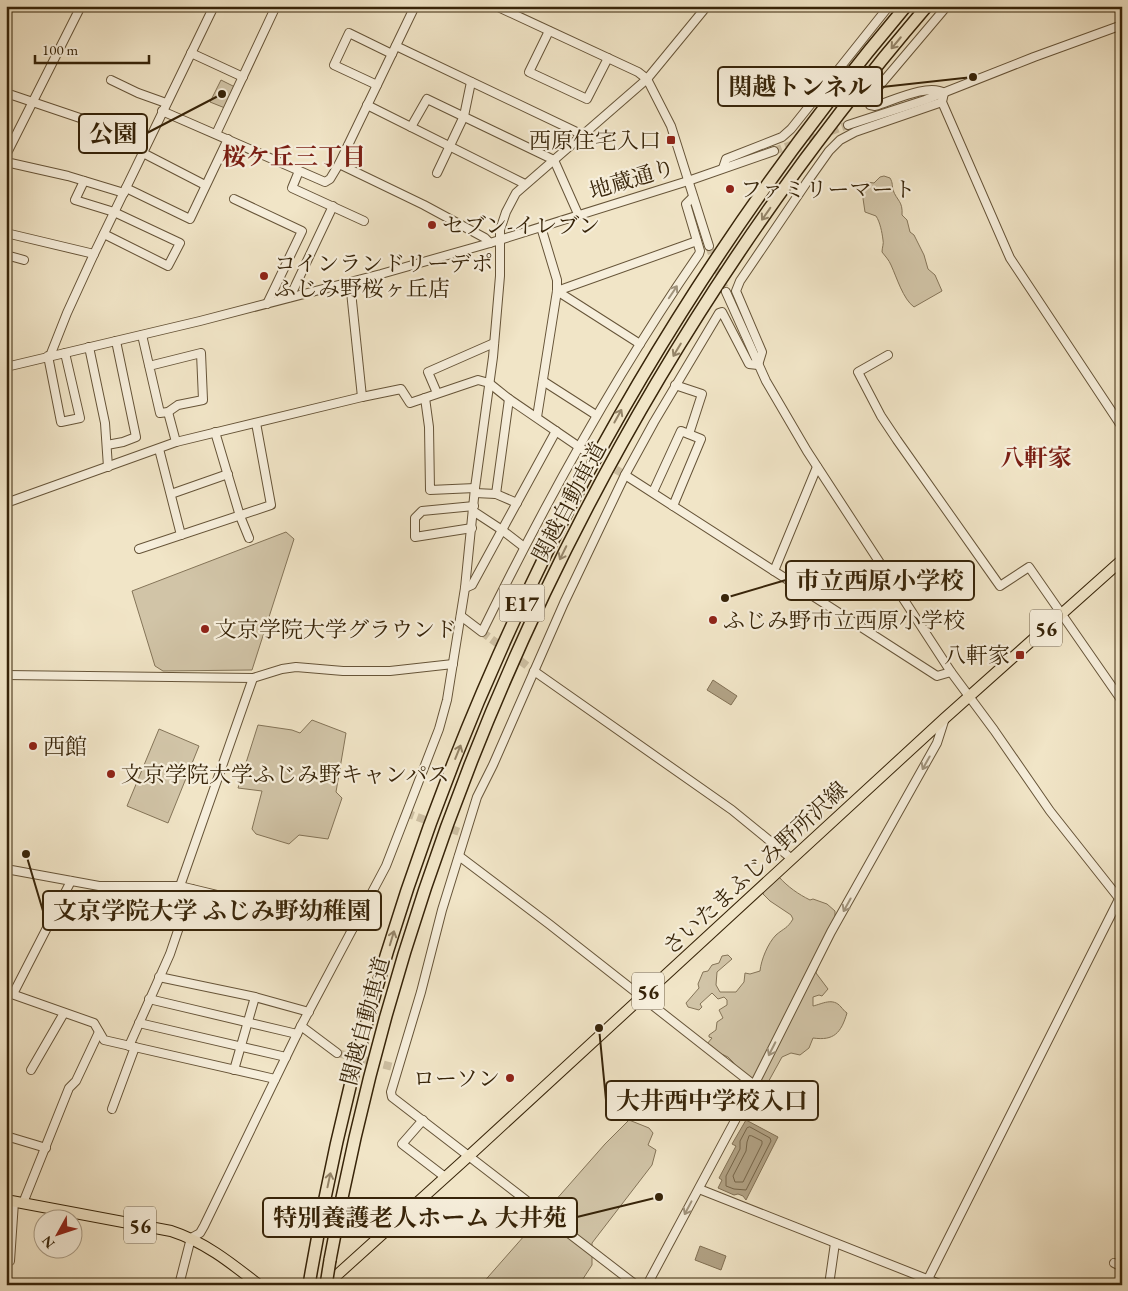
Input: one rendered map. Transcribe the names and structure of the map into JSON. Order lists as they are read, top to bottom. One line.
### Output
{"streets":{"highway":["関越自動車道","E17"],"main road":["56","さいたまふじみ野所沢線"],"street":["地蔵通り"]},"crossings":[["関越自動車道","さいたまふじみ野所沢線"]],"districts":["桜ケ丘三丁目","八軒家"],"places":{"other":["関越トンネル","公園","ファミリーマート","セブン-イレブン","コインランドリーデポ ふじみ野桜ヶ丘店","市立西原小学校","ふじみ野市立西原小学校","文京学院大学グラウンド","西館","文京学院大学ふじみ野キャンパス","文京学院大学 ふじみ野幼稚園","大井西中学校入口","ローソン","特別養護老人ホーム 大井苑"],"transit":["西原住宅入口","八軒家"]},"scale_bar":"100 m","north":"bottom left"}
